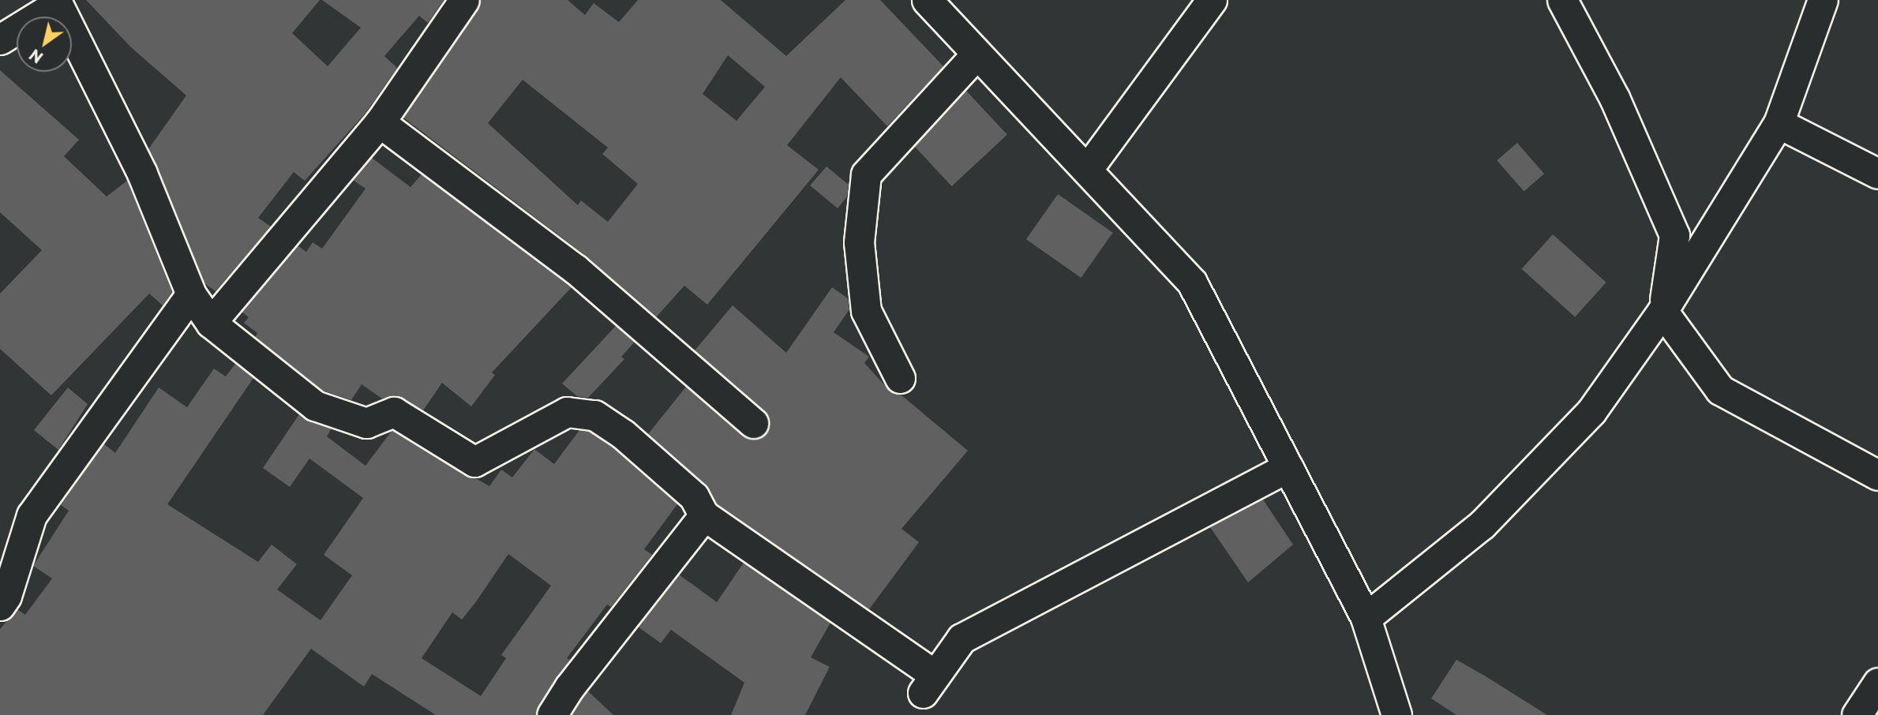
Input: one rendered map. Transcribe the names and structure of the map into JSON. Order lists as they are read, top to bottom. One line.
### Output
{"north":"bottom left"}
